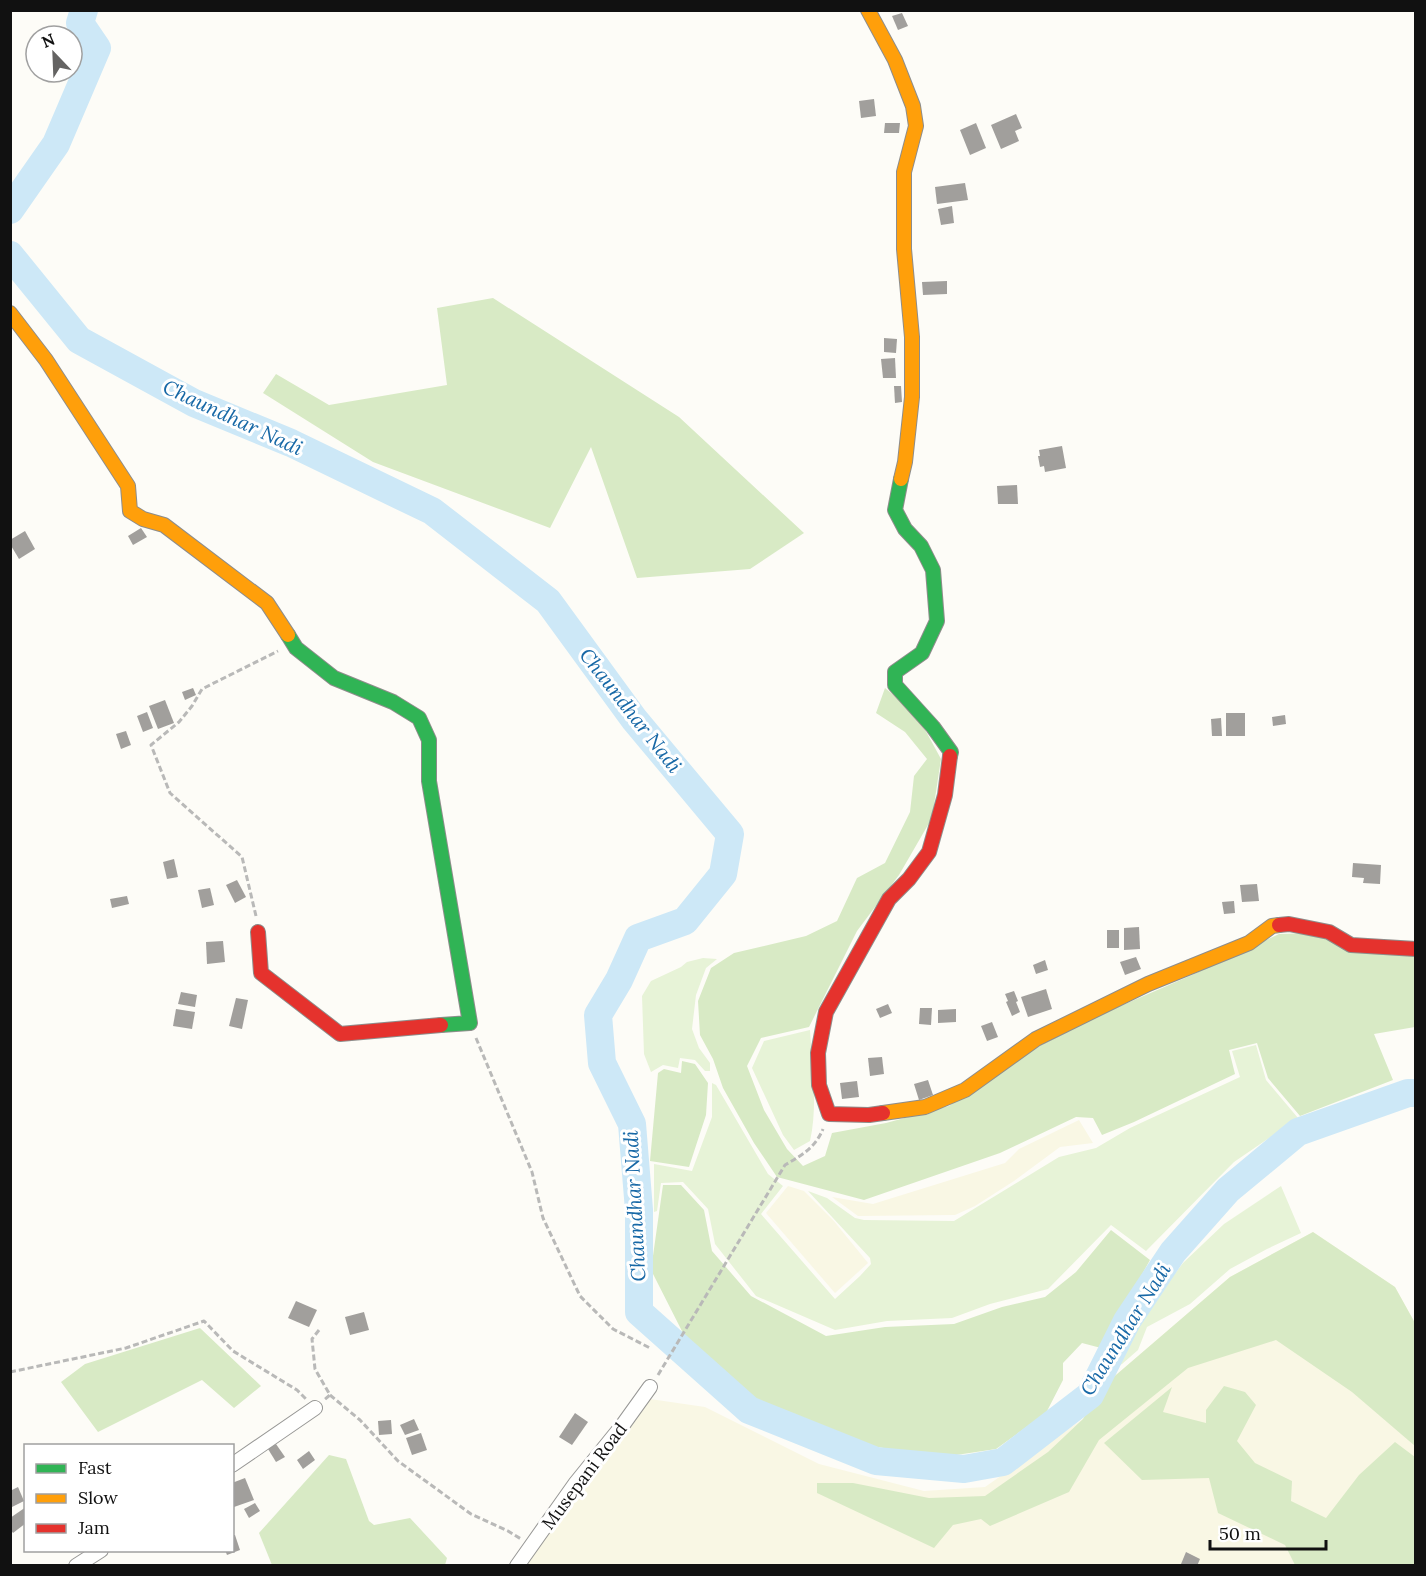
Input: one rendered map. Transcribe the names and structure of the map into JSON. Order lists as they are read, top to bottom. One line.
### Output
{"streets":{"street":["Musepani Road"]},"water":["Chaundhar Nadi"],"legend":["Fast","Slow","Jam"],"scale_bar":"50 m","north":"top left"}
